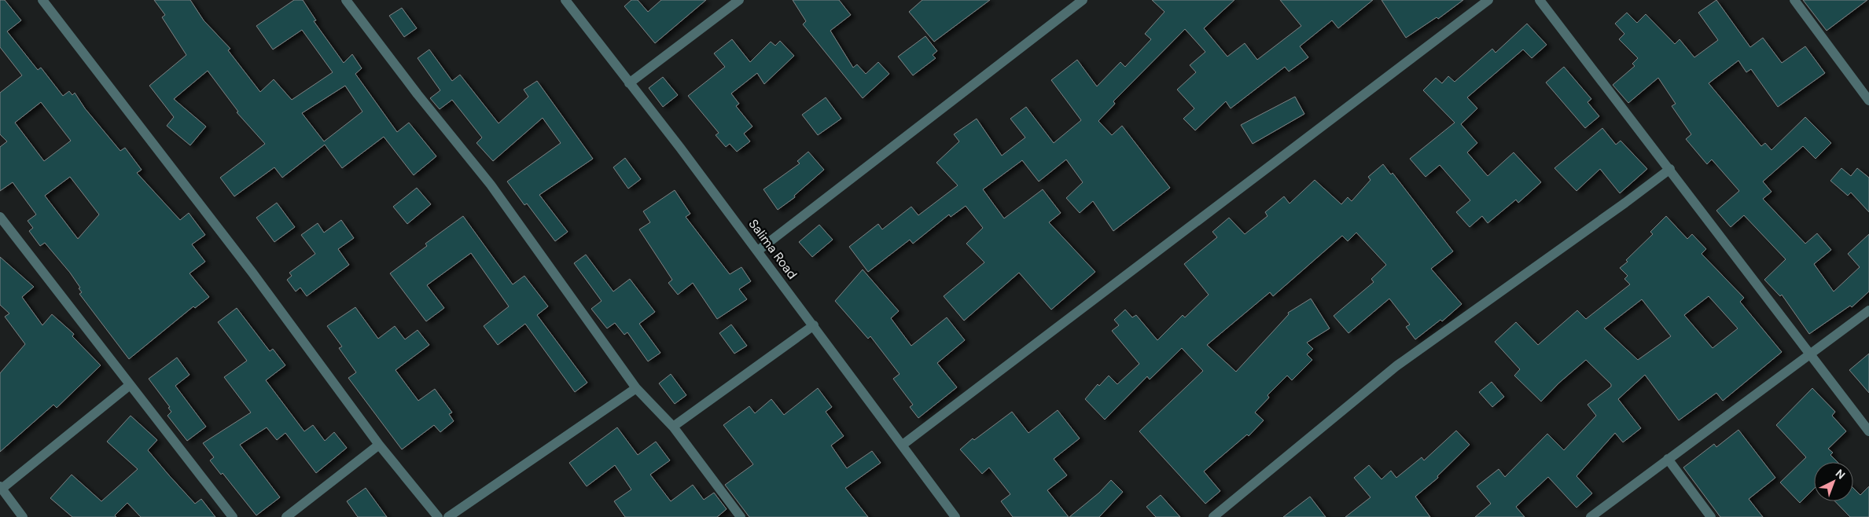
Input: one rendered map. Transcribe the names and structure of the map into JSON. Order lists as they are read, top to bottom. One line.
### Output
{"streets":{"street":["Salima Road"]},"north":"top right"}
